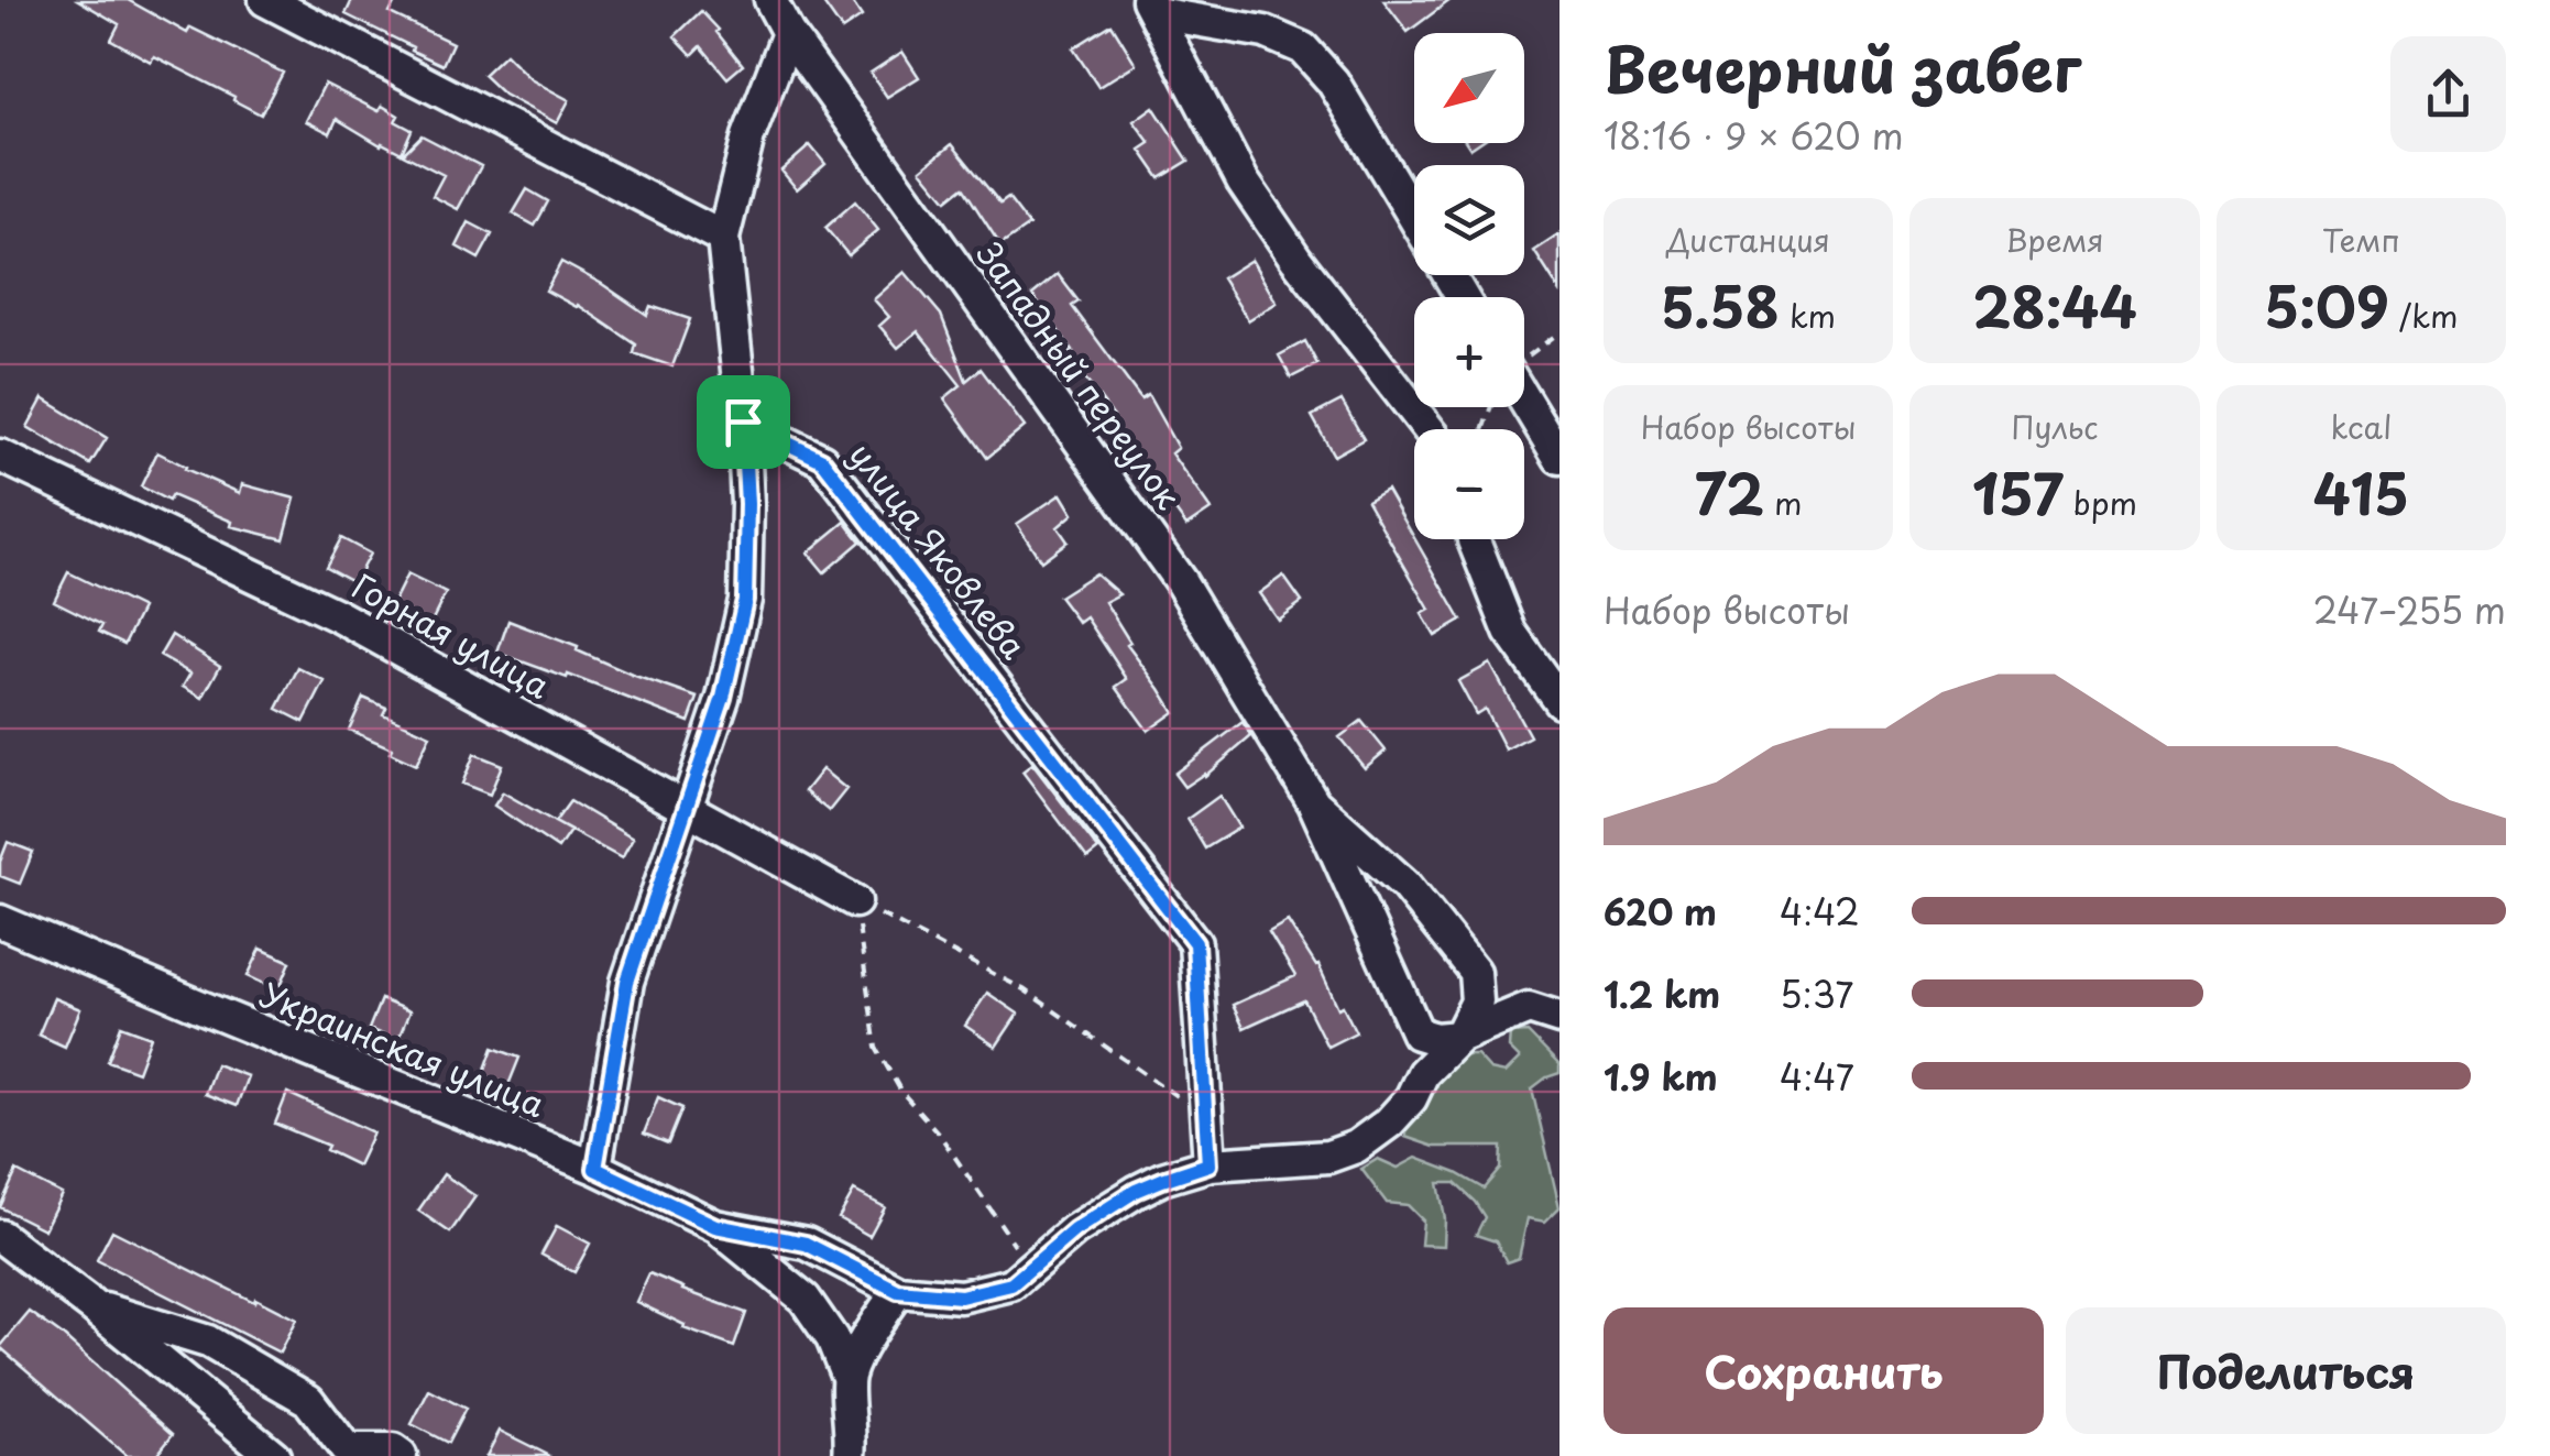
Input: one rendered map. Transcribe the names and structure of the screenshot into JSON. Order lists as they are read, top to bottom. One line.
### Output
{"streets":{"street":["Западный переулок","улица Яковлева","Горная улица","Украинская улица"]},"north":"bottom left","page":{"heading":["Вечерний забег","18:16 · 9 × 620 m"],"map_buttons":["+","−"],"stats":[["Дистанция","5.58 km"],["Время","28:44"],["Темп","5:09 /km"],["Набор высоты","72 m"],["Пульс","157 bpm"],["kcal","415"]],"chart":["Набор высоты","247–255 m"],"list":[{"name":"620 m","note":"4:42"},{"name":"1.2 km","note":"5:37"},{"name":"1.9 km","note":"4:47"}],"buttons":["Сохранить","Поделиться"]}}
